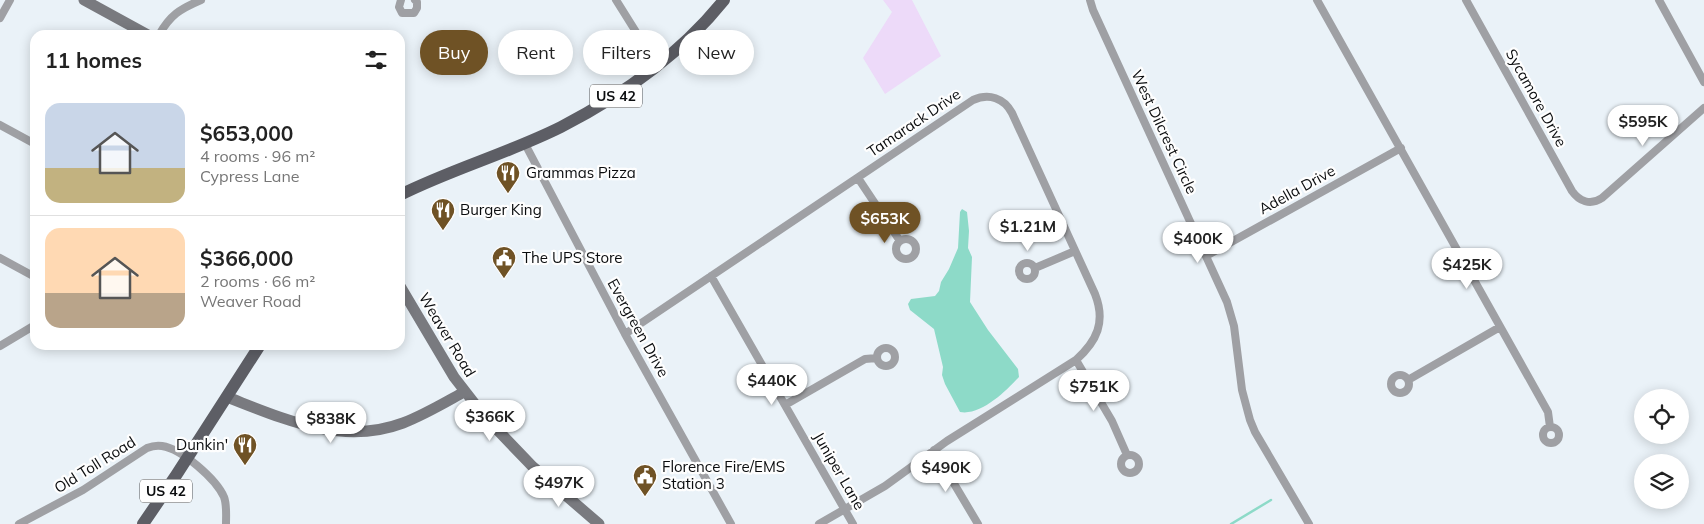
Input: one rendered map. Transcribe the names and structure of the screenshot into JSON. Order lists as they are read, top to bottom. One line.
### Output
{"streets":{"main road":["US 42","Weaver Road"],"street":["Sycamore Drive","Tamarack Drive","West Dilcrest Circle","Adella Drive","Evergreen Drive","Old Toll Road","Juniper Lane"]},"crossings":[["US 42","Evergreen Drive"],["US 42","Old Toll Road"],["Tamarack Drive","Evergreen Drive"],["Tamarack Drive","Juniper Lane"],["West Dilcrest Circle","Adella Drive"]],"places":{"restaurant":["Grammas Pizza","Burger King","Dunkin'"],"public building":["The UPS Store","Florence Fire/EMS Station 3"]},"page":{"chip":["Buy","Rent","Filters","New"],"heading":"11 homes","list":[{"name":"$653,000","note":"4 rooms · 96 m² · Cypress Lane"},{"name":"$366,000","note":"2 rooms · 66 m² · Weaver Road"}],"price":["$595K","$653K","$1.21M","$400K","$425K","$440K","$751K","$366K","$838K","$490K","$497K"]}}
